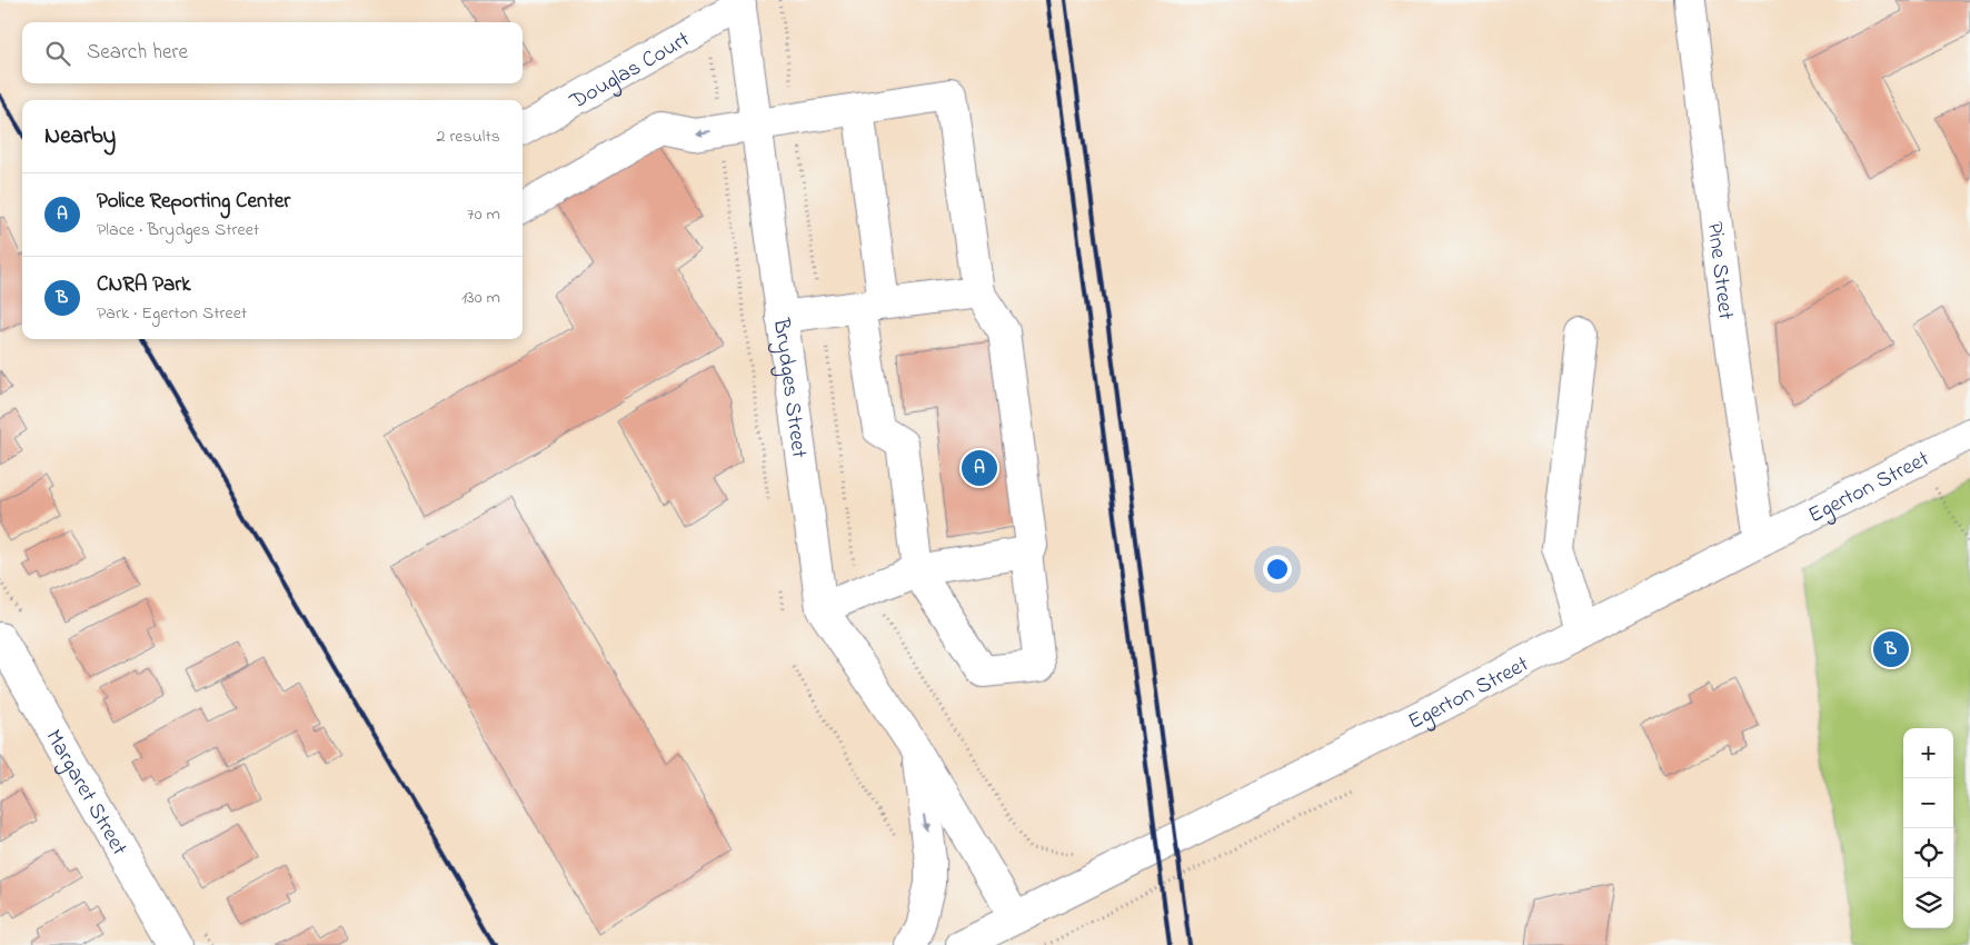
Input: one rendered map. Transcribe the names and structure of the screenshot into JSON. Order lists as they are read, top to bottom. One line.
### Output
{"streets":{"street":["Douglas Court","Pine Street","Brydges Street","Egerton Street","Margaret Street"]},"crossings":[["Douglas Court","Brydges Street"],["Pine Street","Egerton Street"],["Brydges Street","Egerton Street"]],"page":{"search":"Search here","heading":["Nearby","2 results"],"list":[{"mark":"A","name":"Police Reporting Center","note":"Place · Brydges Street","value":"70 m"},{"mark":"B","name":"CNRA Park","note":"Park · Egerton Street","value":"130 m"}],"pins":["A","B"],"map_buttons":["+","−"]}}
